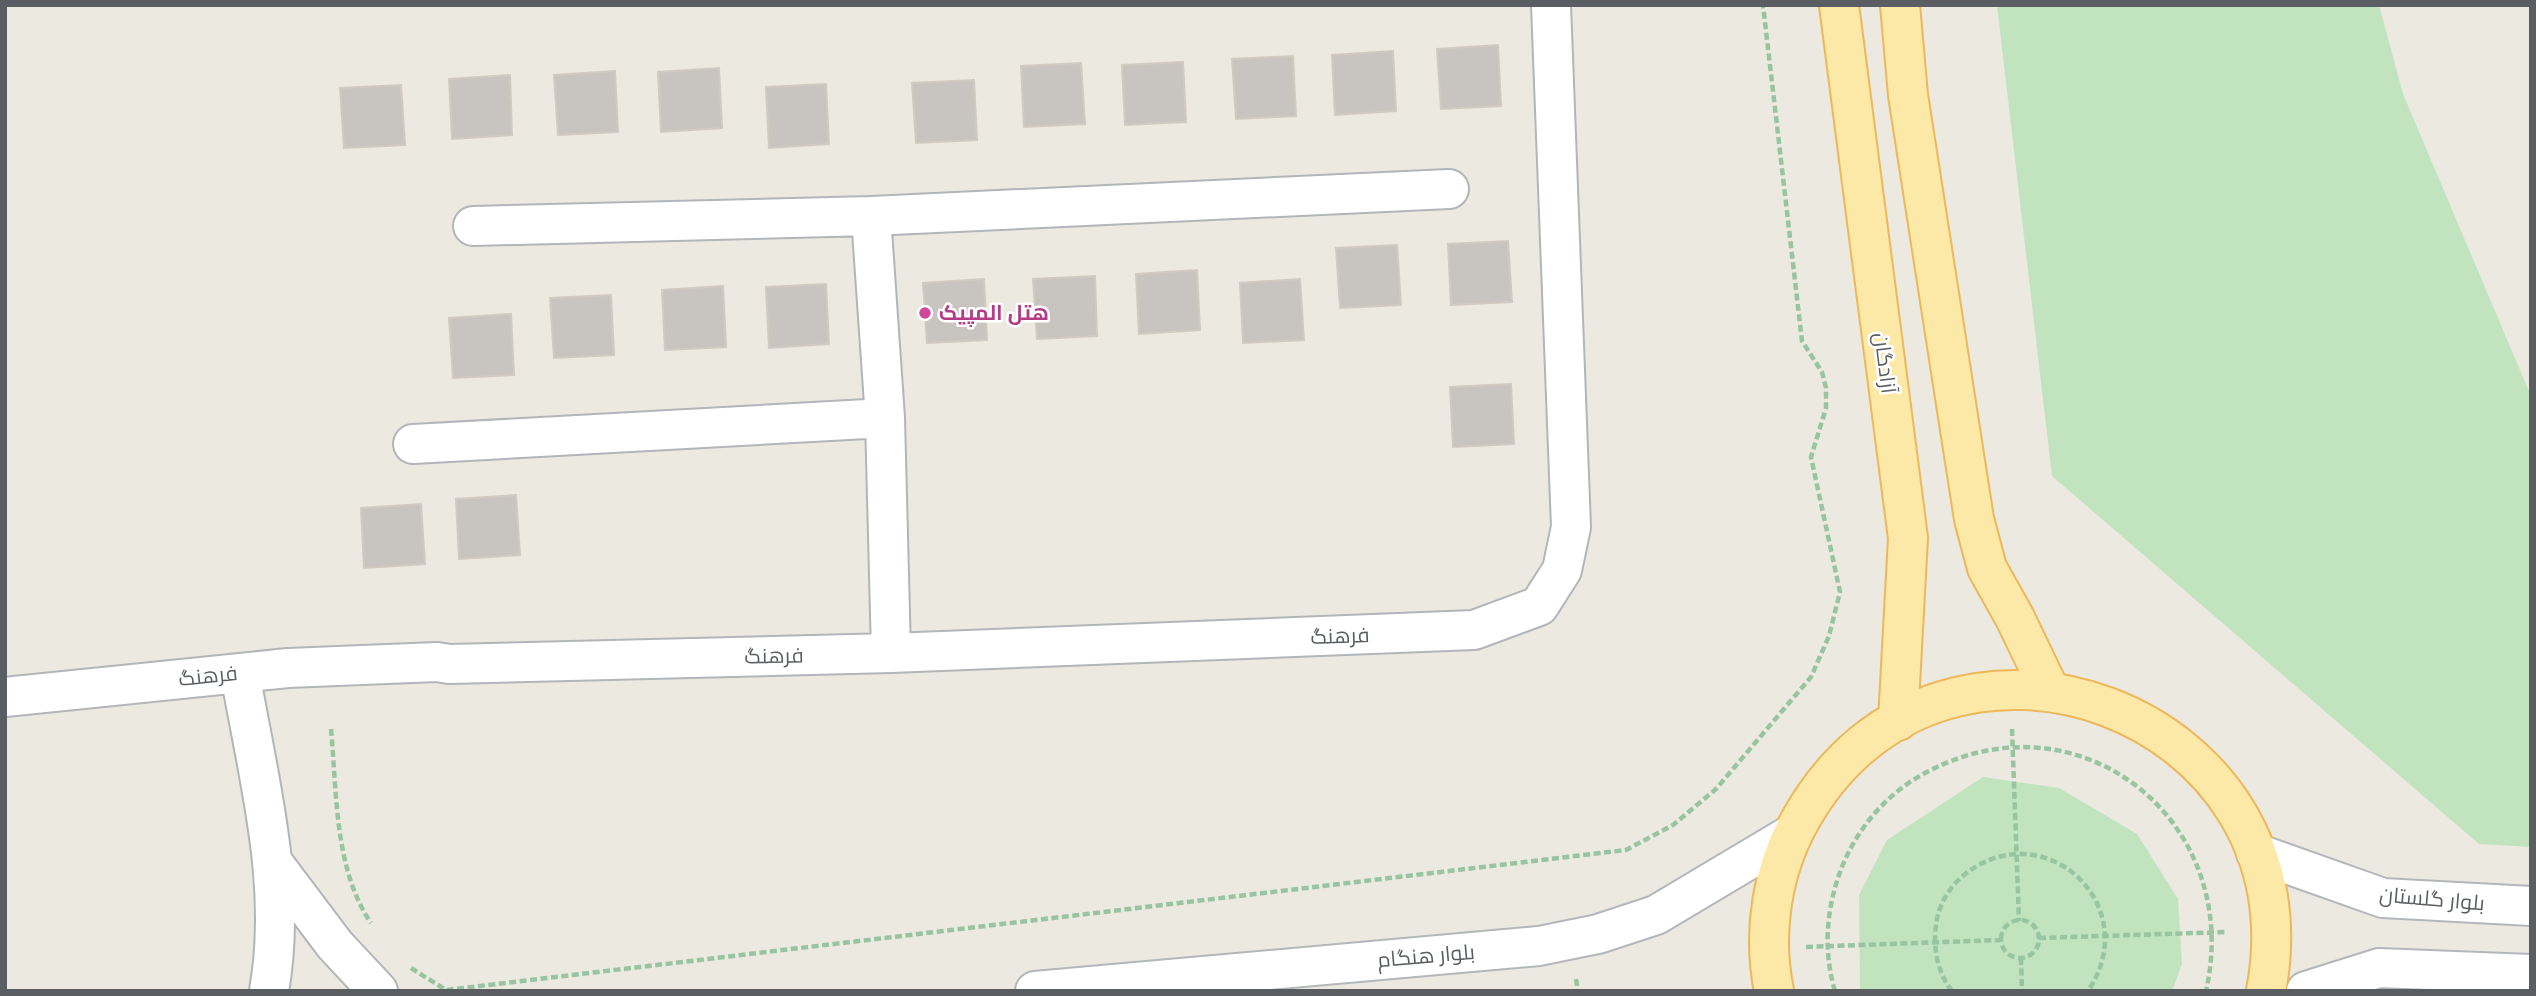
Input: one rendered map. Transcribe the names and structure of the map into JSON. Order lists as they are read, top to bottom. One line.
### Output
{"streets":{"main road":["آزادگان"],"street":["فرهنگ","بلوار گلستان","بلوار هنگام"]},"places":["هتل المپیک"]}
